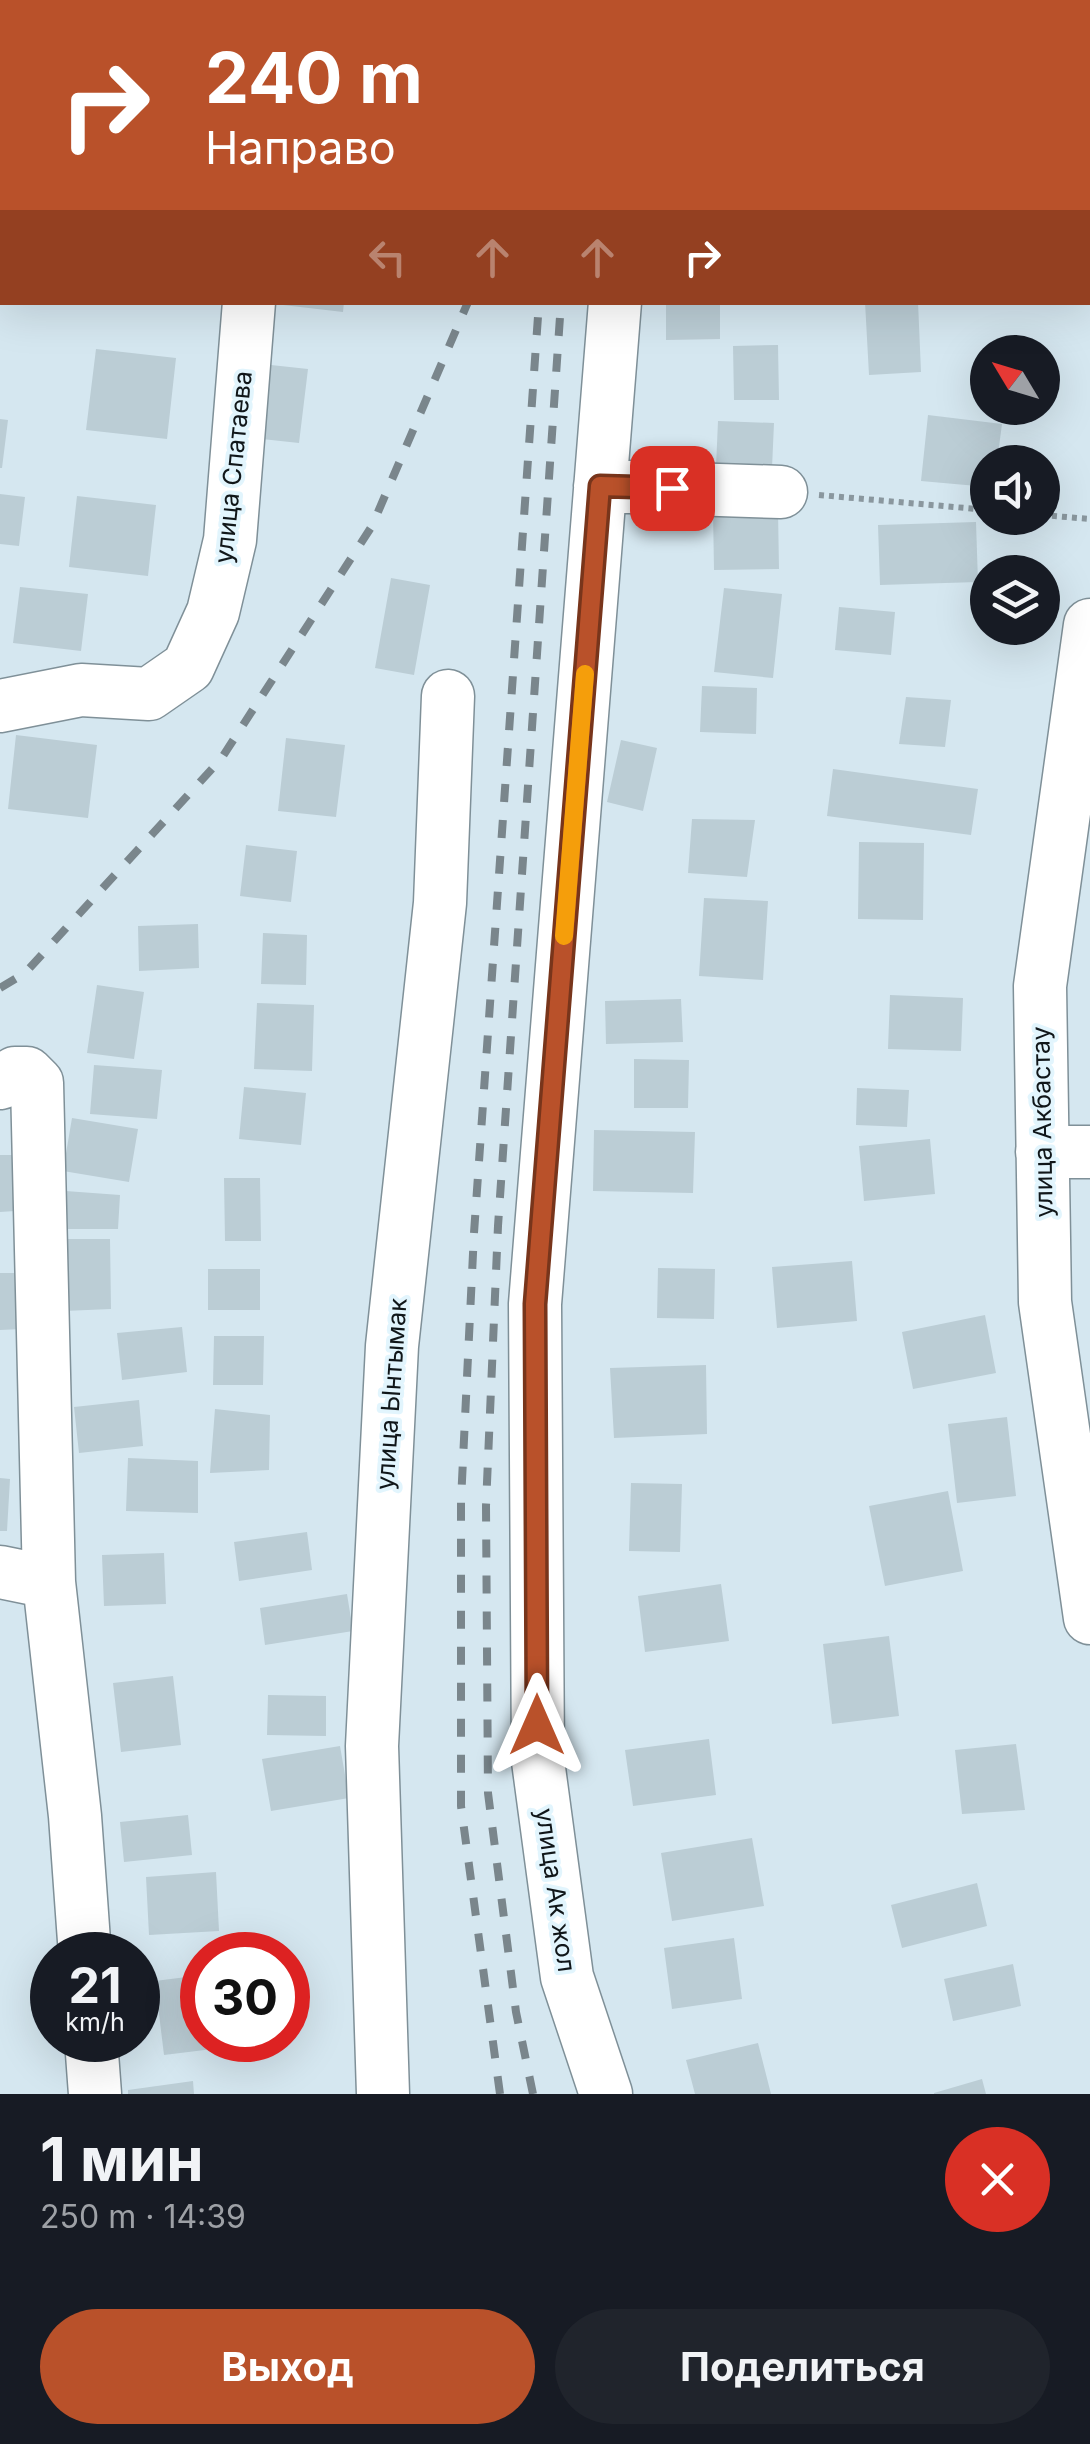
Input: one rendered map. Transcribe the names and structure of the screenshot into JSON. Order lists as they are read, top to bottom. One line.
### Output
{"streets":{"street":["улица Спатаева","улица Акбастау","улица Ынтымак","улица Ак жол"]},"north":"top left","page":{"turn":["240 m","Направо"],"speed":"21 km/h","limit":"30","heading":["1 мин","250 m · 14:39"],"buttons":["Выход","Поделиться"]}}
